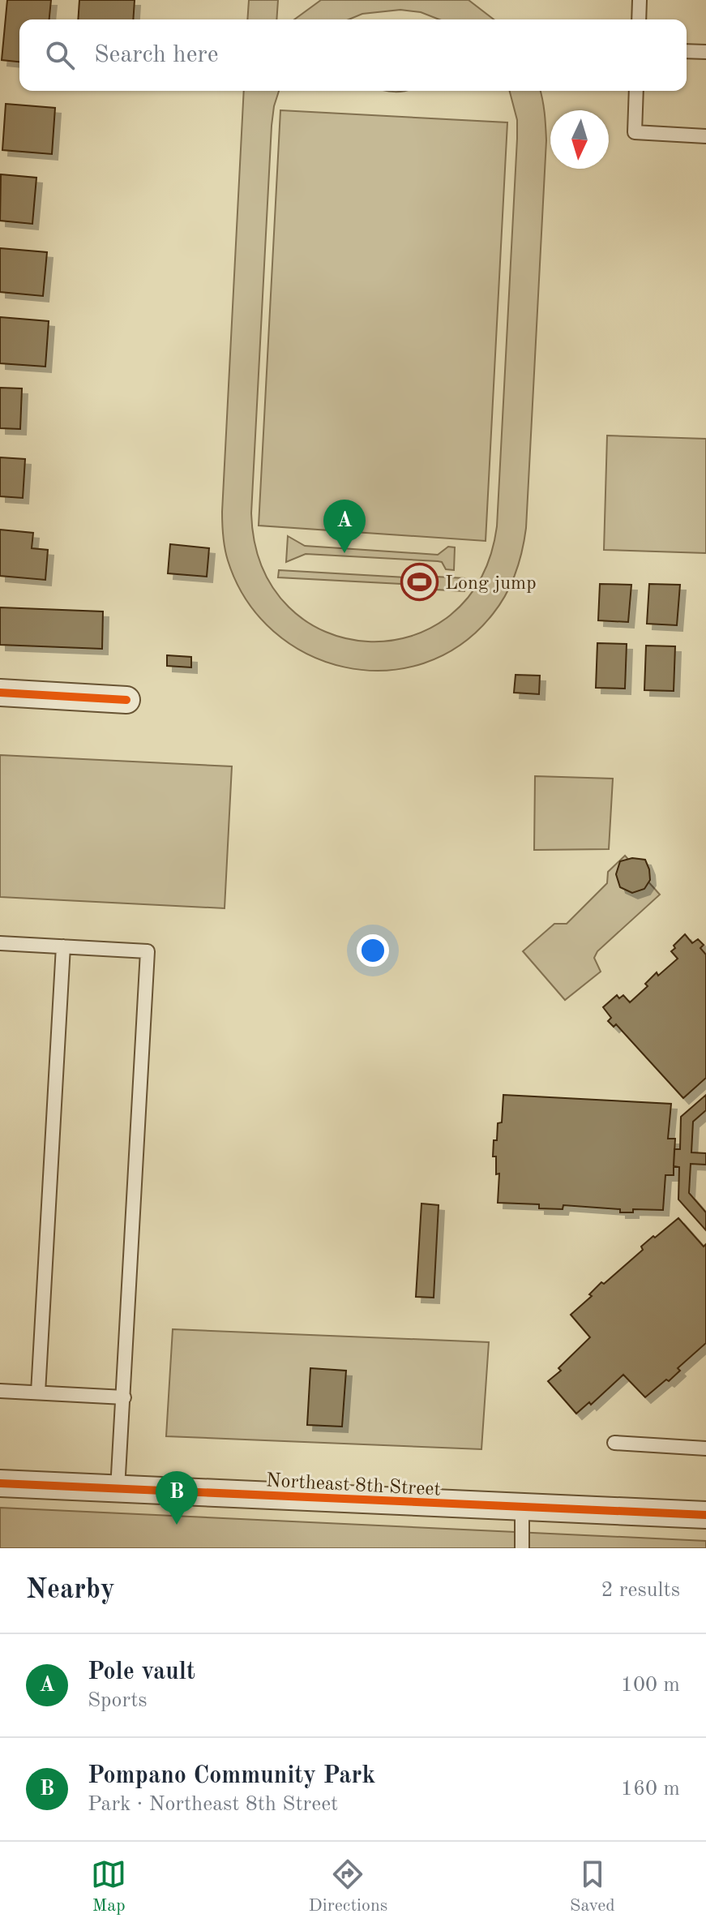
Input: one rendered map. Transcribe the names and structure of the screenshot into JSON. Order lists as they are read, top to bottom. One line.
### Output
{"streets":{"street":["Northeast 8th Street"]},"places":{"sports":["Long jump"]},"north":"bottom","page":{"search":"Search here","pins":["A","B"],"heading":["Nearby","2 results"],"list":[{"mark":"A","name":"Pole vault","note":"Sports","value":"100 m"},{"mark":"B","name":"Pompano Community Park","note":"Park · Northeast 8th Street","value":"160 m"}],"nav":["Map","Directions","Saved"]}}
